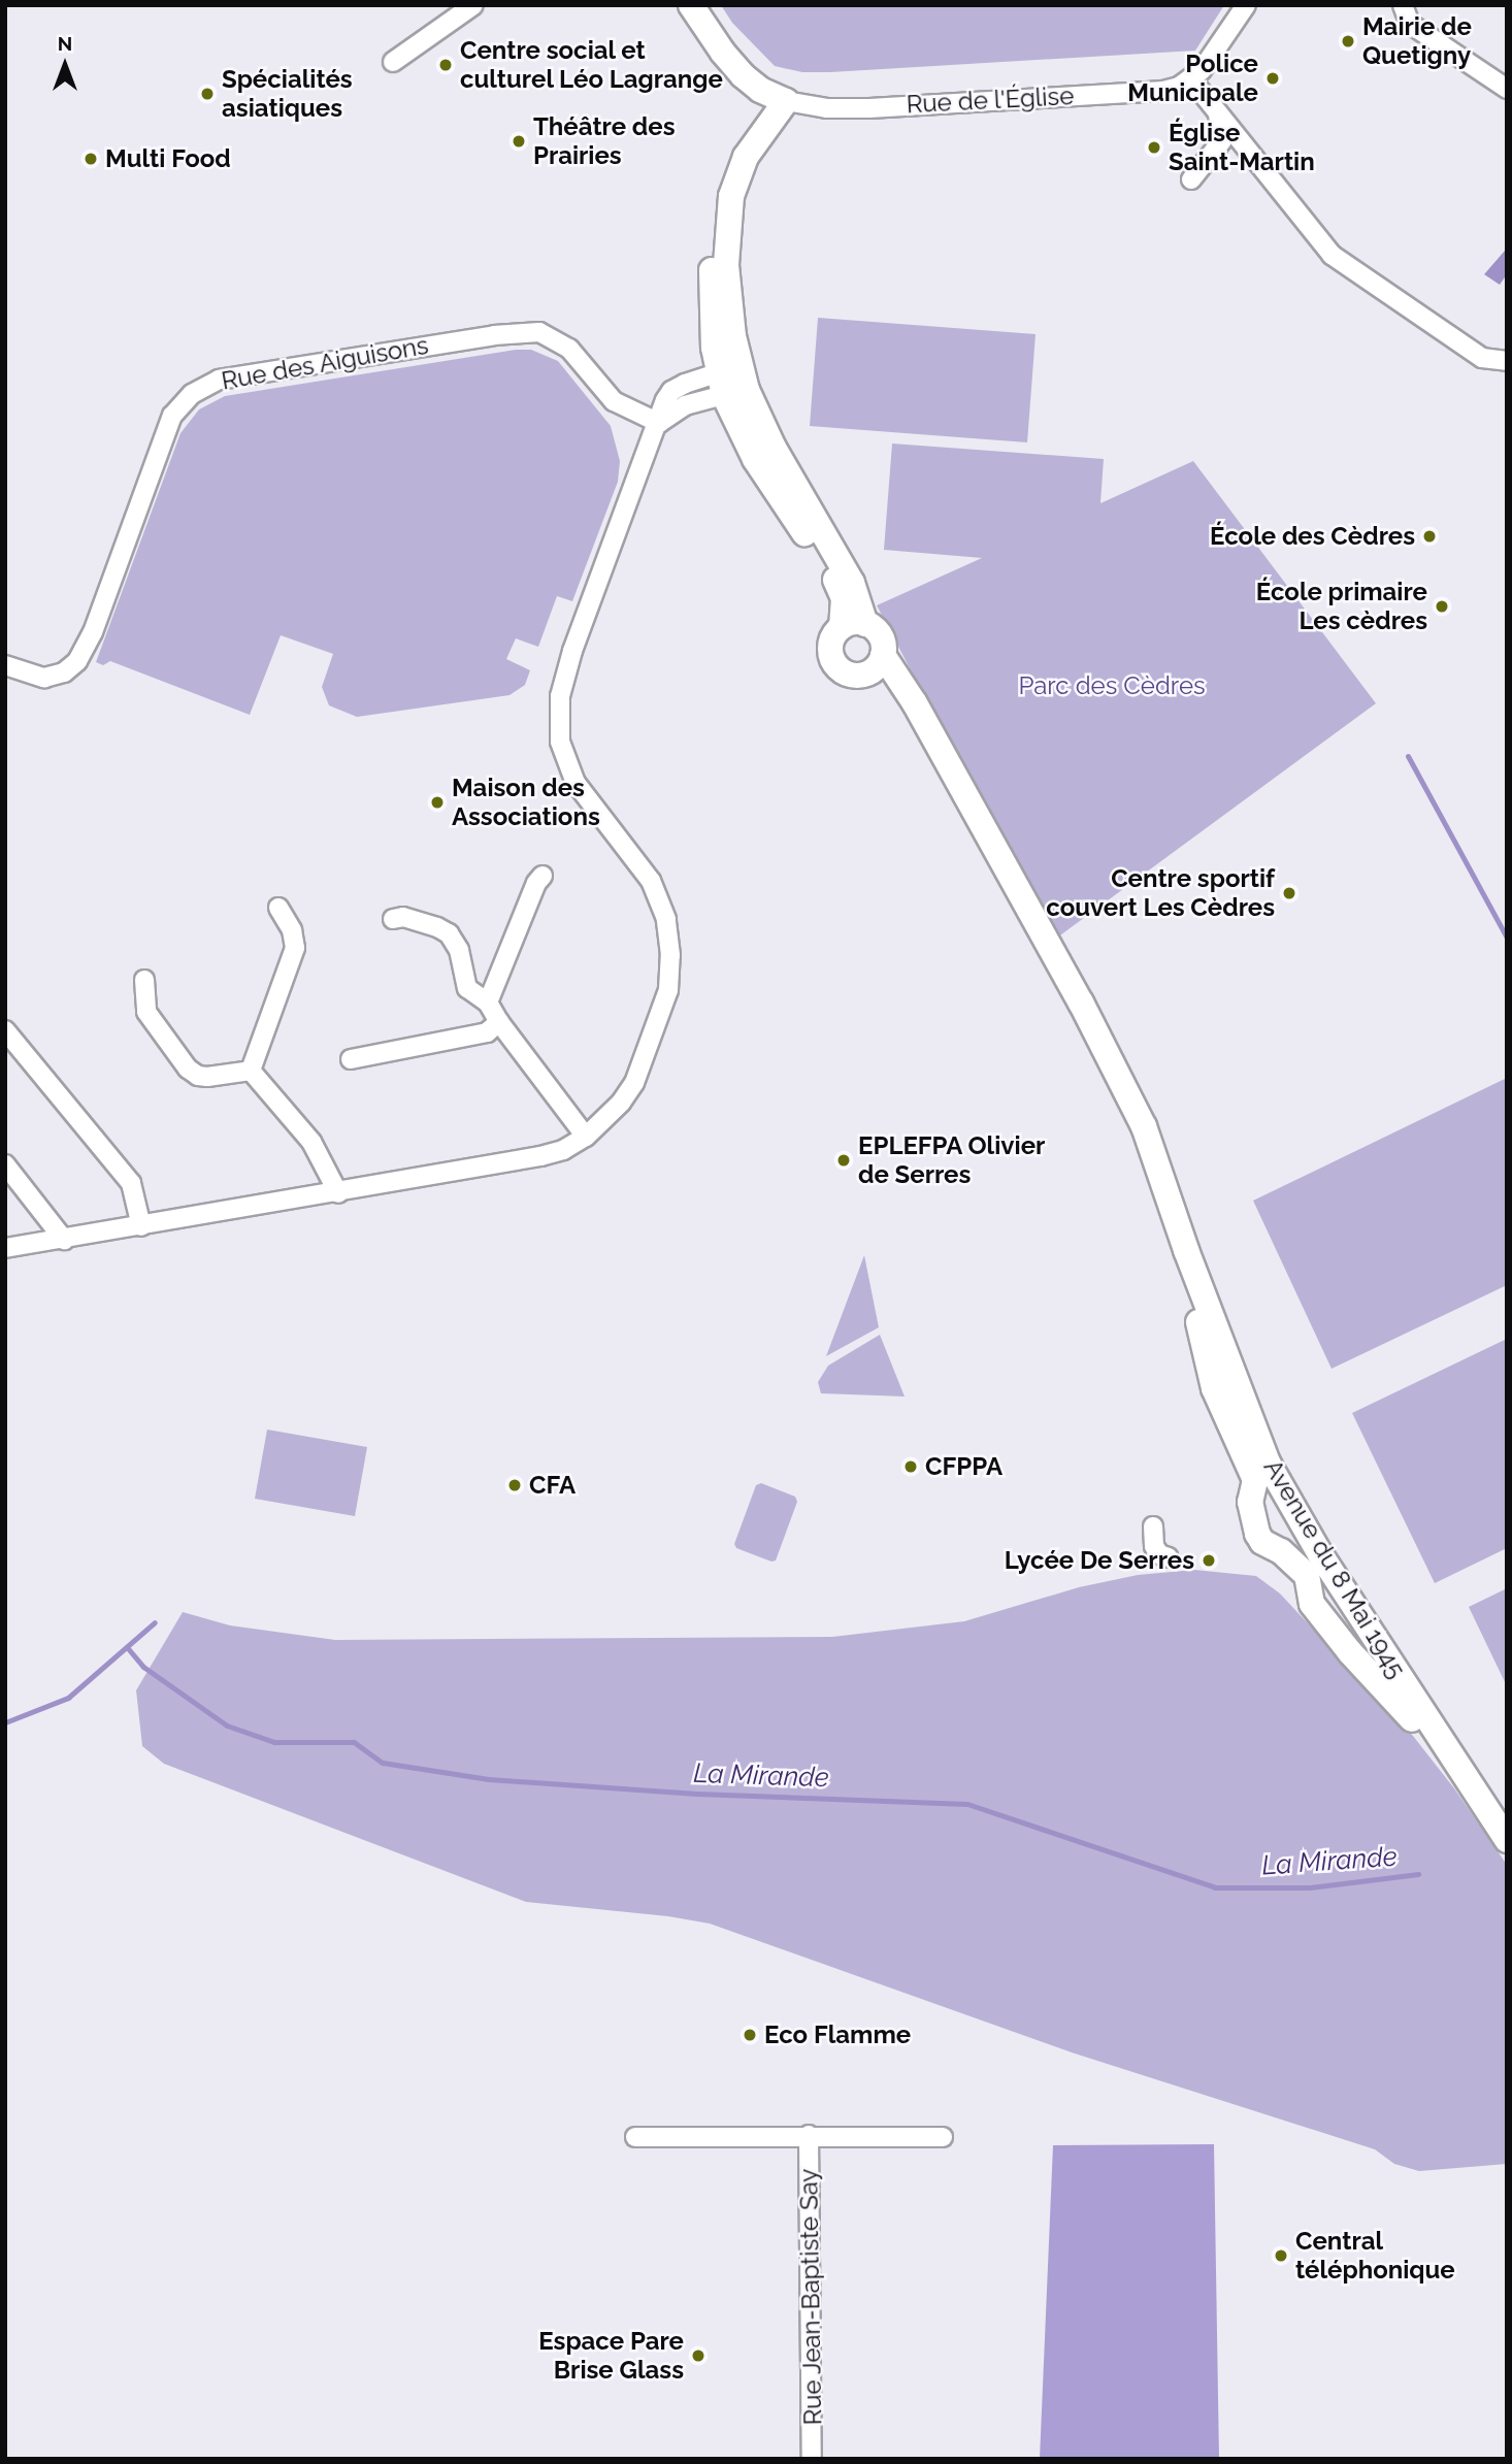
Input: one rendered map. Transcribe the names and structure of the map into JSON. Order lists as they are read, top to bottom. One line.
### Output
{"streets":{"main road":["Avenue du 8 Mai 1945"],"street":["Rue de l'Église","Rue des Aiguisons","Rue Jean-Baptiste Say"]},"water":["La Mirande"],"parks":["Parc des Cèdres"],"places":["Mairie de Quetigny","Centre social et culturel Léo Lagrange","Police Municipale","Spécialités asiatiques","Théâtre des Prairies","Église Saint-Martin","Multi Food","École des Cèdres","École primaire Les cèdres","Maison des Associations","Centre sportif couvert Les Cèdres","EPLEFPA Olivier de Serres","CFPPA","CFA","Lycée De Serres","Eco Flamme","Central téléphonique","Espace Pare Brise Glass"],"north":"top"}
